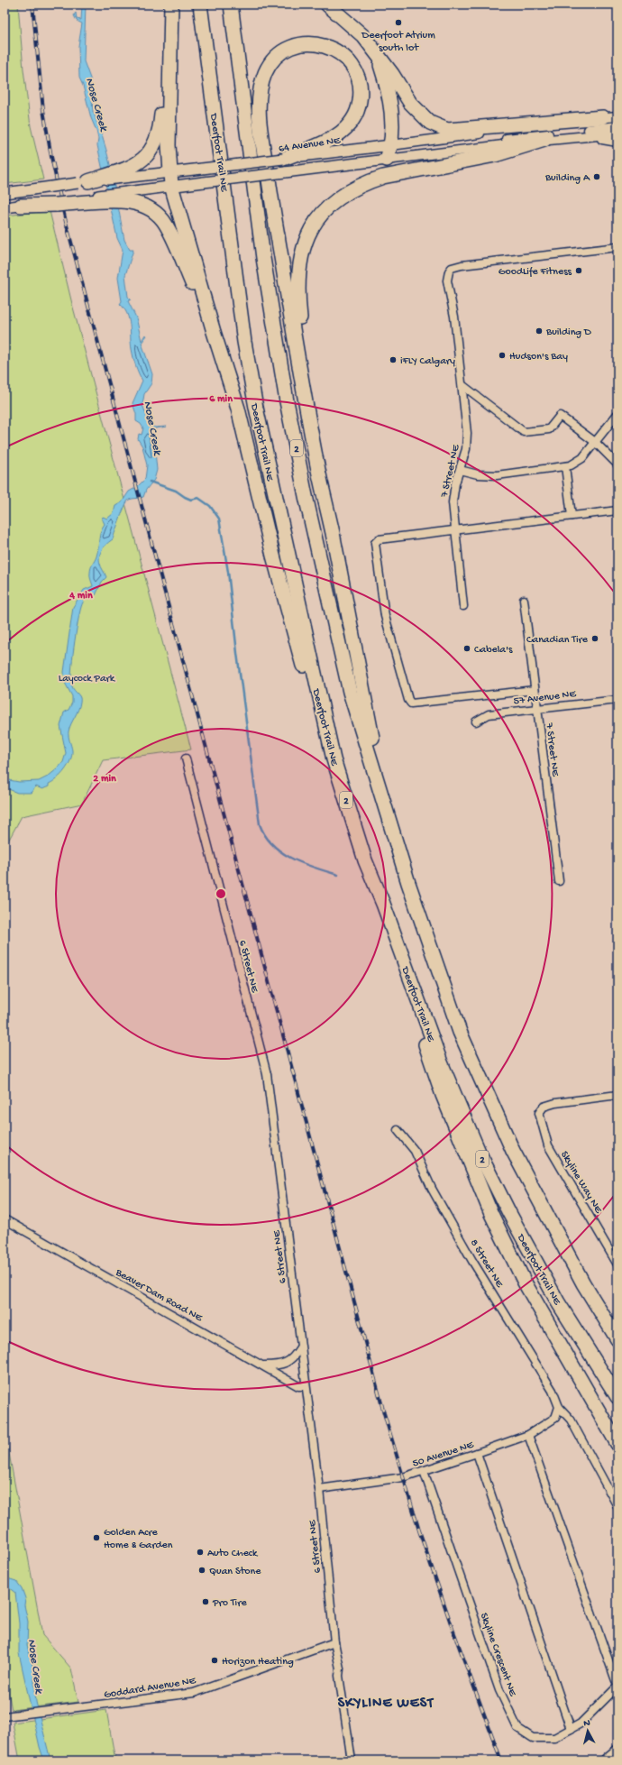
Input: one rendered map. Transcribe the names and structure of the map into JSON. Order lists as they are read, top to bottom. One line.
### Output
{"streets":{"highway":["Deerfoot Trail NE","2"],"main road":["64 Avenue NE"],"street":["7 Street NE","57 Avenue NE","6 Street NE","Skyline Way NE","8 Street NE","Beaver Dam Road NE","50 Avenue NE","Skyline Crescent NE","Goddard Avenue NE"]},"crossings":[["7 Street NE","57 Avenue NE"],["6 Street NE","Beaver Dam Road NE"],["6 Street NE","50 Avenue NE"],["6 Street NE","Goddard Avenue NE"],["8 Street NE","50 Avenue NE"],["50 Avenue NE","Skyline Crescent NE"]],"districts":["SKYLINE WEST"],"water":["Nose Creek"],"parks":["Laycock Park"],"places":["Deerfoot Atrium south lot","Building A","GoodLife Fitness","Building D","Hudson's Bay","iFLY Calgary","Canadian Tire","Cabela's","Golden Acre Home & Garden","Auto Check","Quan Stone","Pro Tire","Horizon Heating"],"north":"top","rings":["6 min","4 min","2 min"]}
